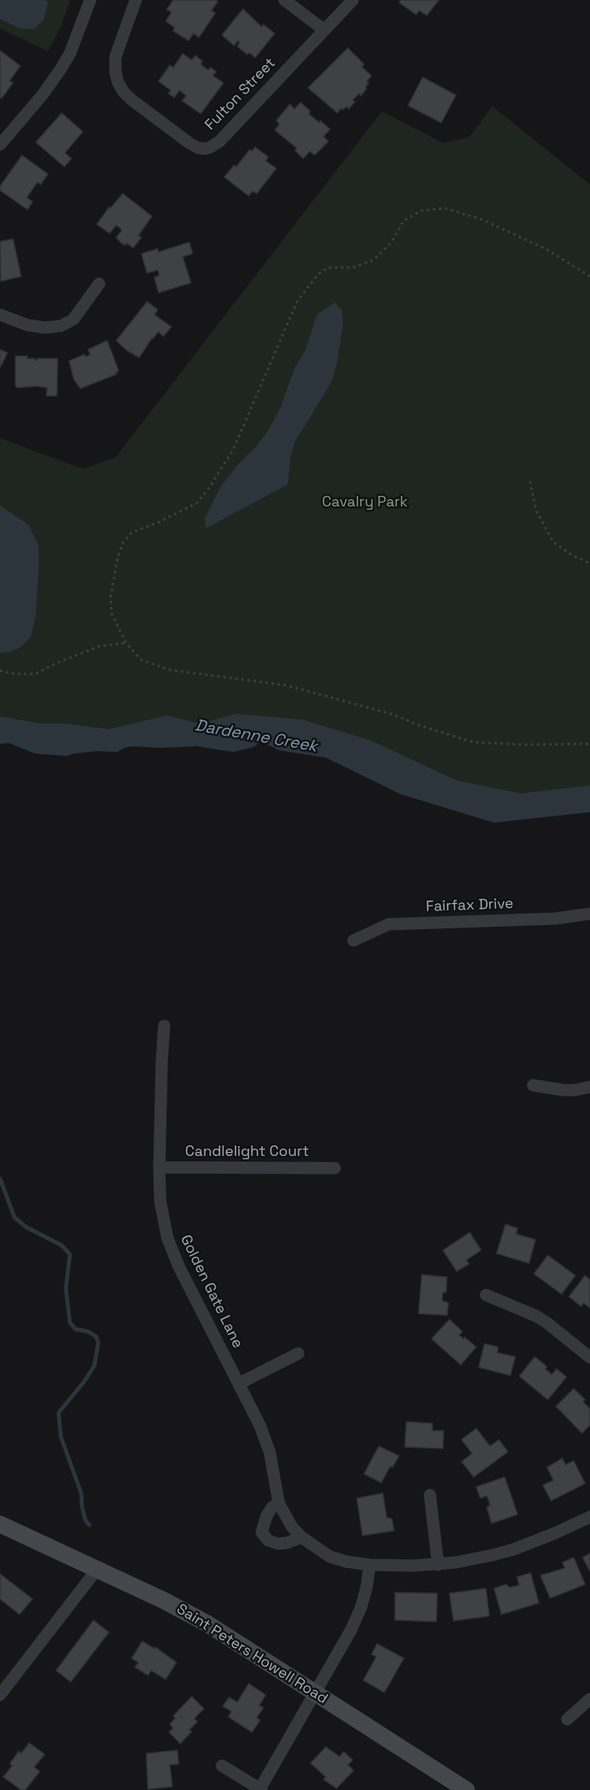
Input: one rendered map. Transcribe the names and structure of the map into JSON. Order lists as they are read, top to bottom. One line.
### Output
{"streets":{"main road":["Saint Peters Howell Road"],"street":["Fulton Street","Fairfax Drive","Candlelight Court","Golden Gate Lane"]},"crossings":[["Candlelight Court","Golden Gate Lane"]],"water":["Dardenne Creek"],"parks":["Cavalry Park"]}
